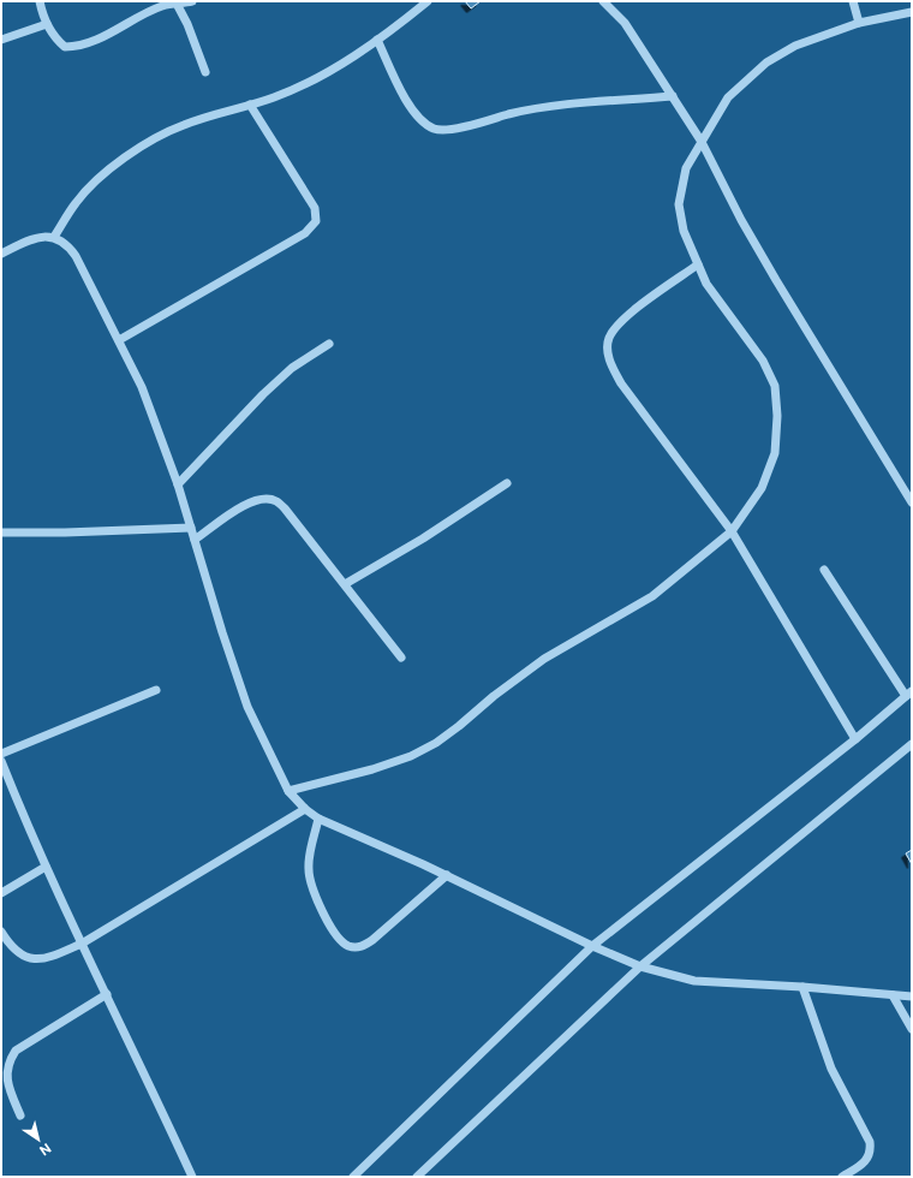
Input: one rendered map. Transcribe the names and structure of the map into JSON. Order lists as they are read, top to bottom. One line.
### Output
{"north":"bottom right"}
